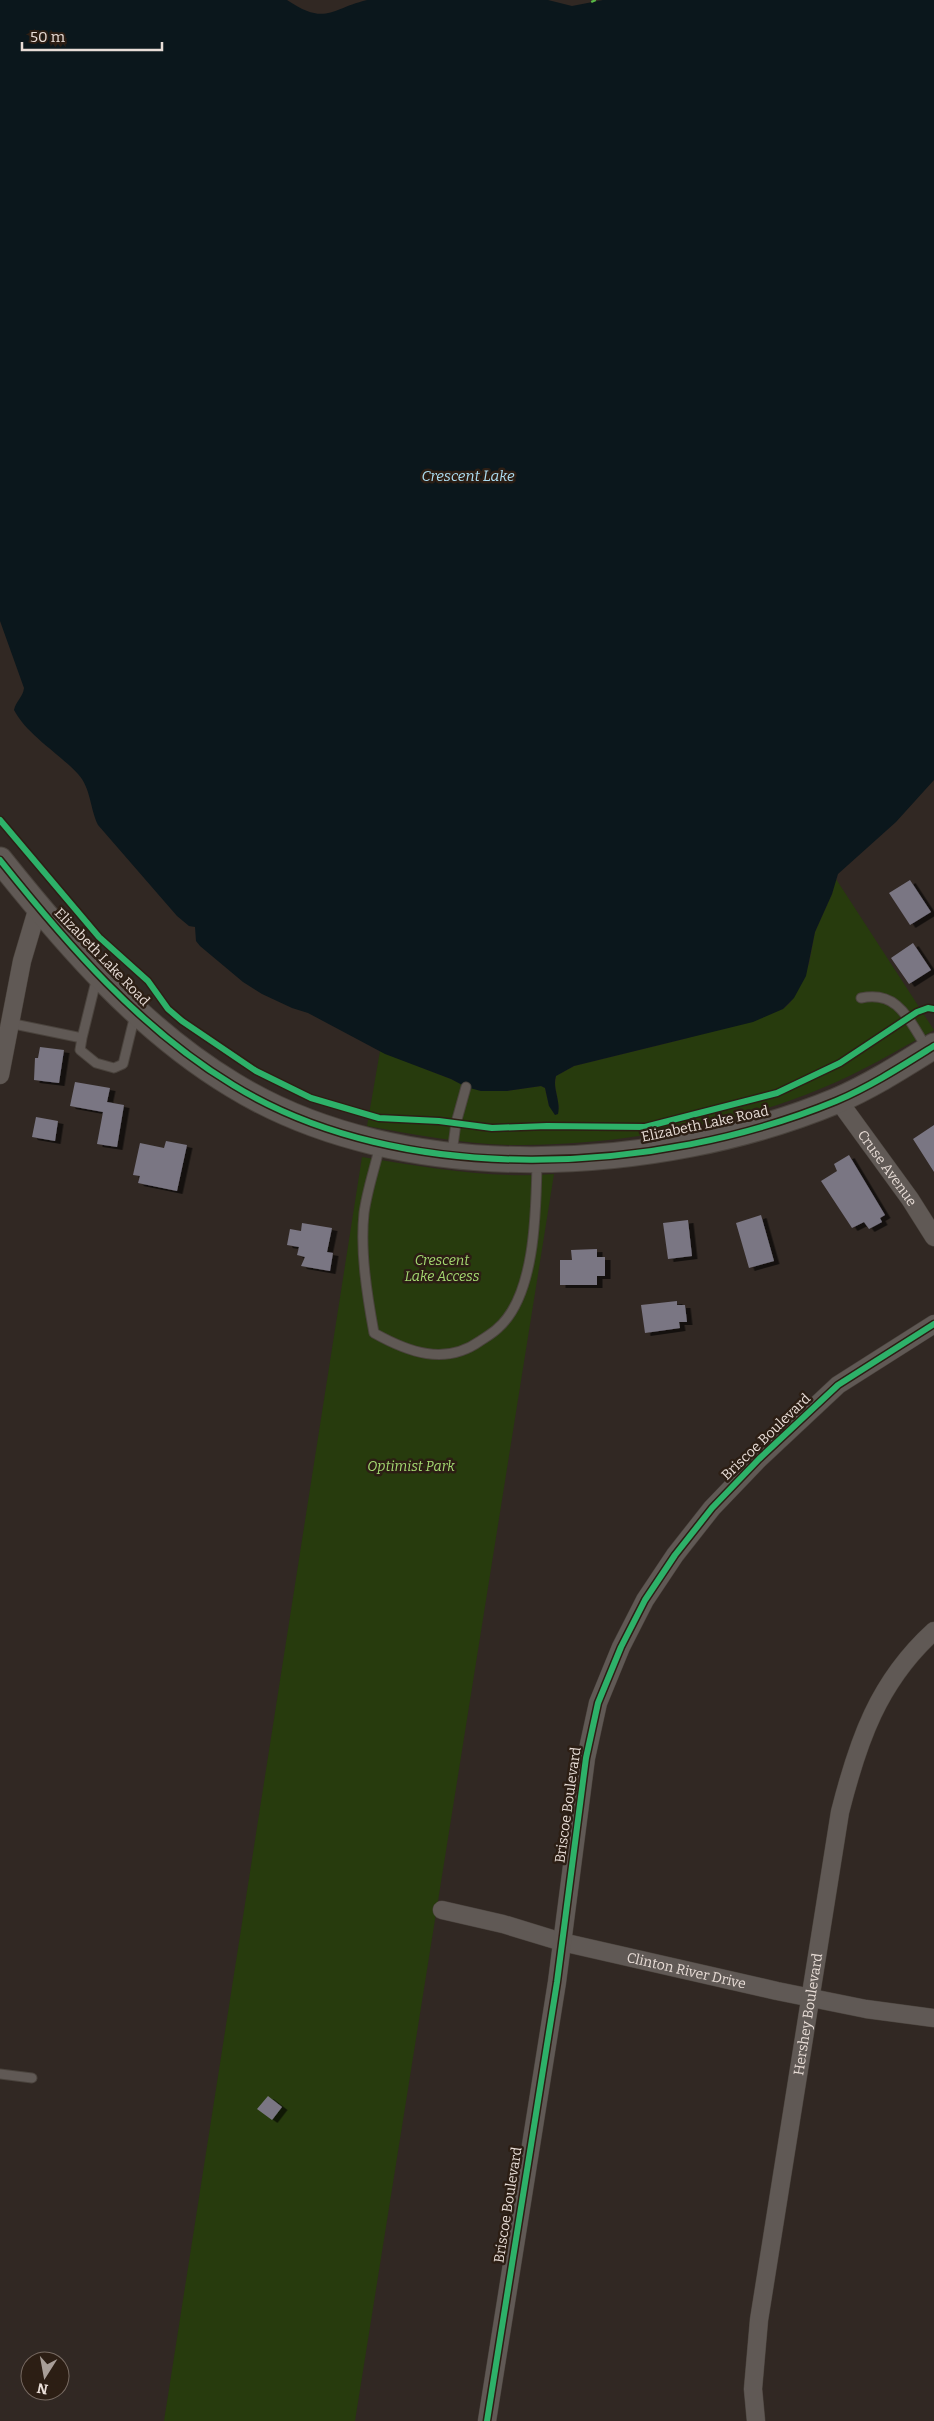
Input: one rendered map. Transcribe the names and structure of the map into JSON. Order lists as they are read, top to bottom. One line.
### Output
{"streets":{"street":["Elizabeth Lake Road","Cruse Avenue","Briscoe Boulevard","Clinton River Drive","Hershey Boulevard"]},"crossings":[["Elizabeth Lake Road","Cruse Avenue"],["Briscoe Boulevard","Clinton River Drive"],["Clinton River Drive","Hershey Boulevard"]],"water":["Crescent Lake"],"parks":["Crescent Lake Access","Optimist Park"],"scale_bar":"50 m","north":"bottom"}
